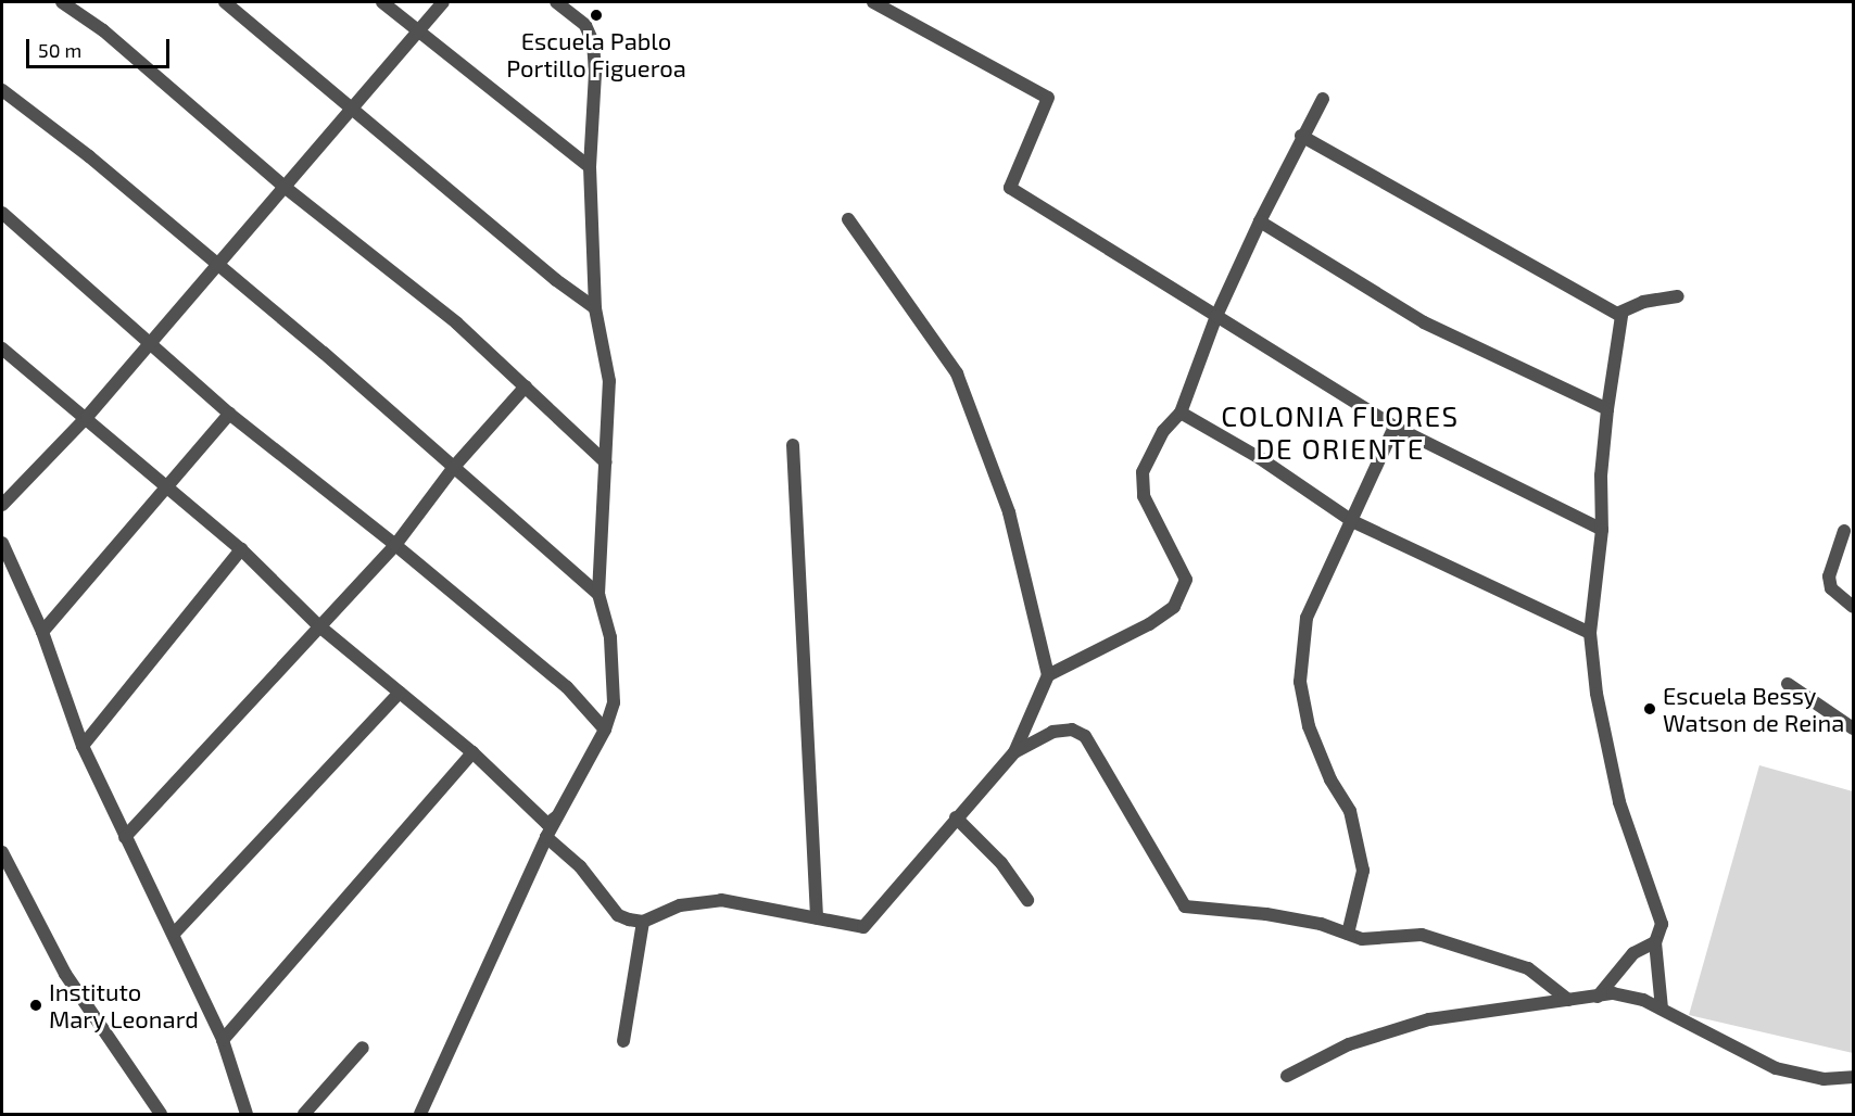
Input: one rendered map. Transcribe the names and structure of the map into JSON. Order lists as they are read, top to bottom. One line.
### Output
{"districts":["COLONIA FLORES DE ORIENTE"],"places":["Escuela Pablo Portillo Figueroa","Escuela Bessy Watson de Reina","Instituto Mary Leonard"],"scale_bar":"50 m"}
